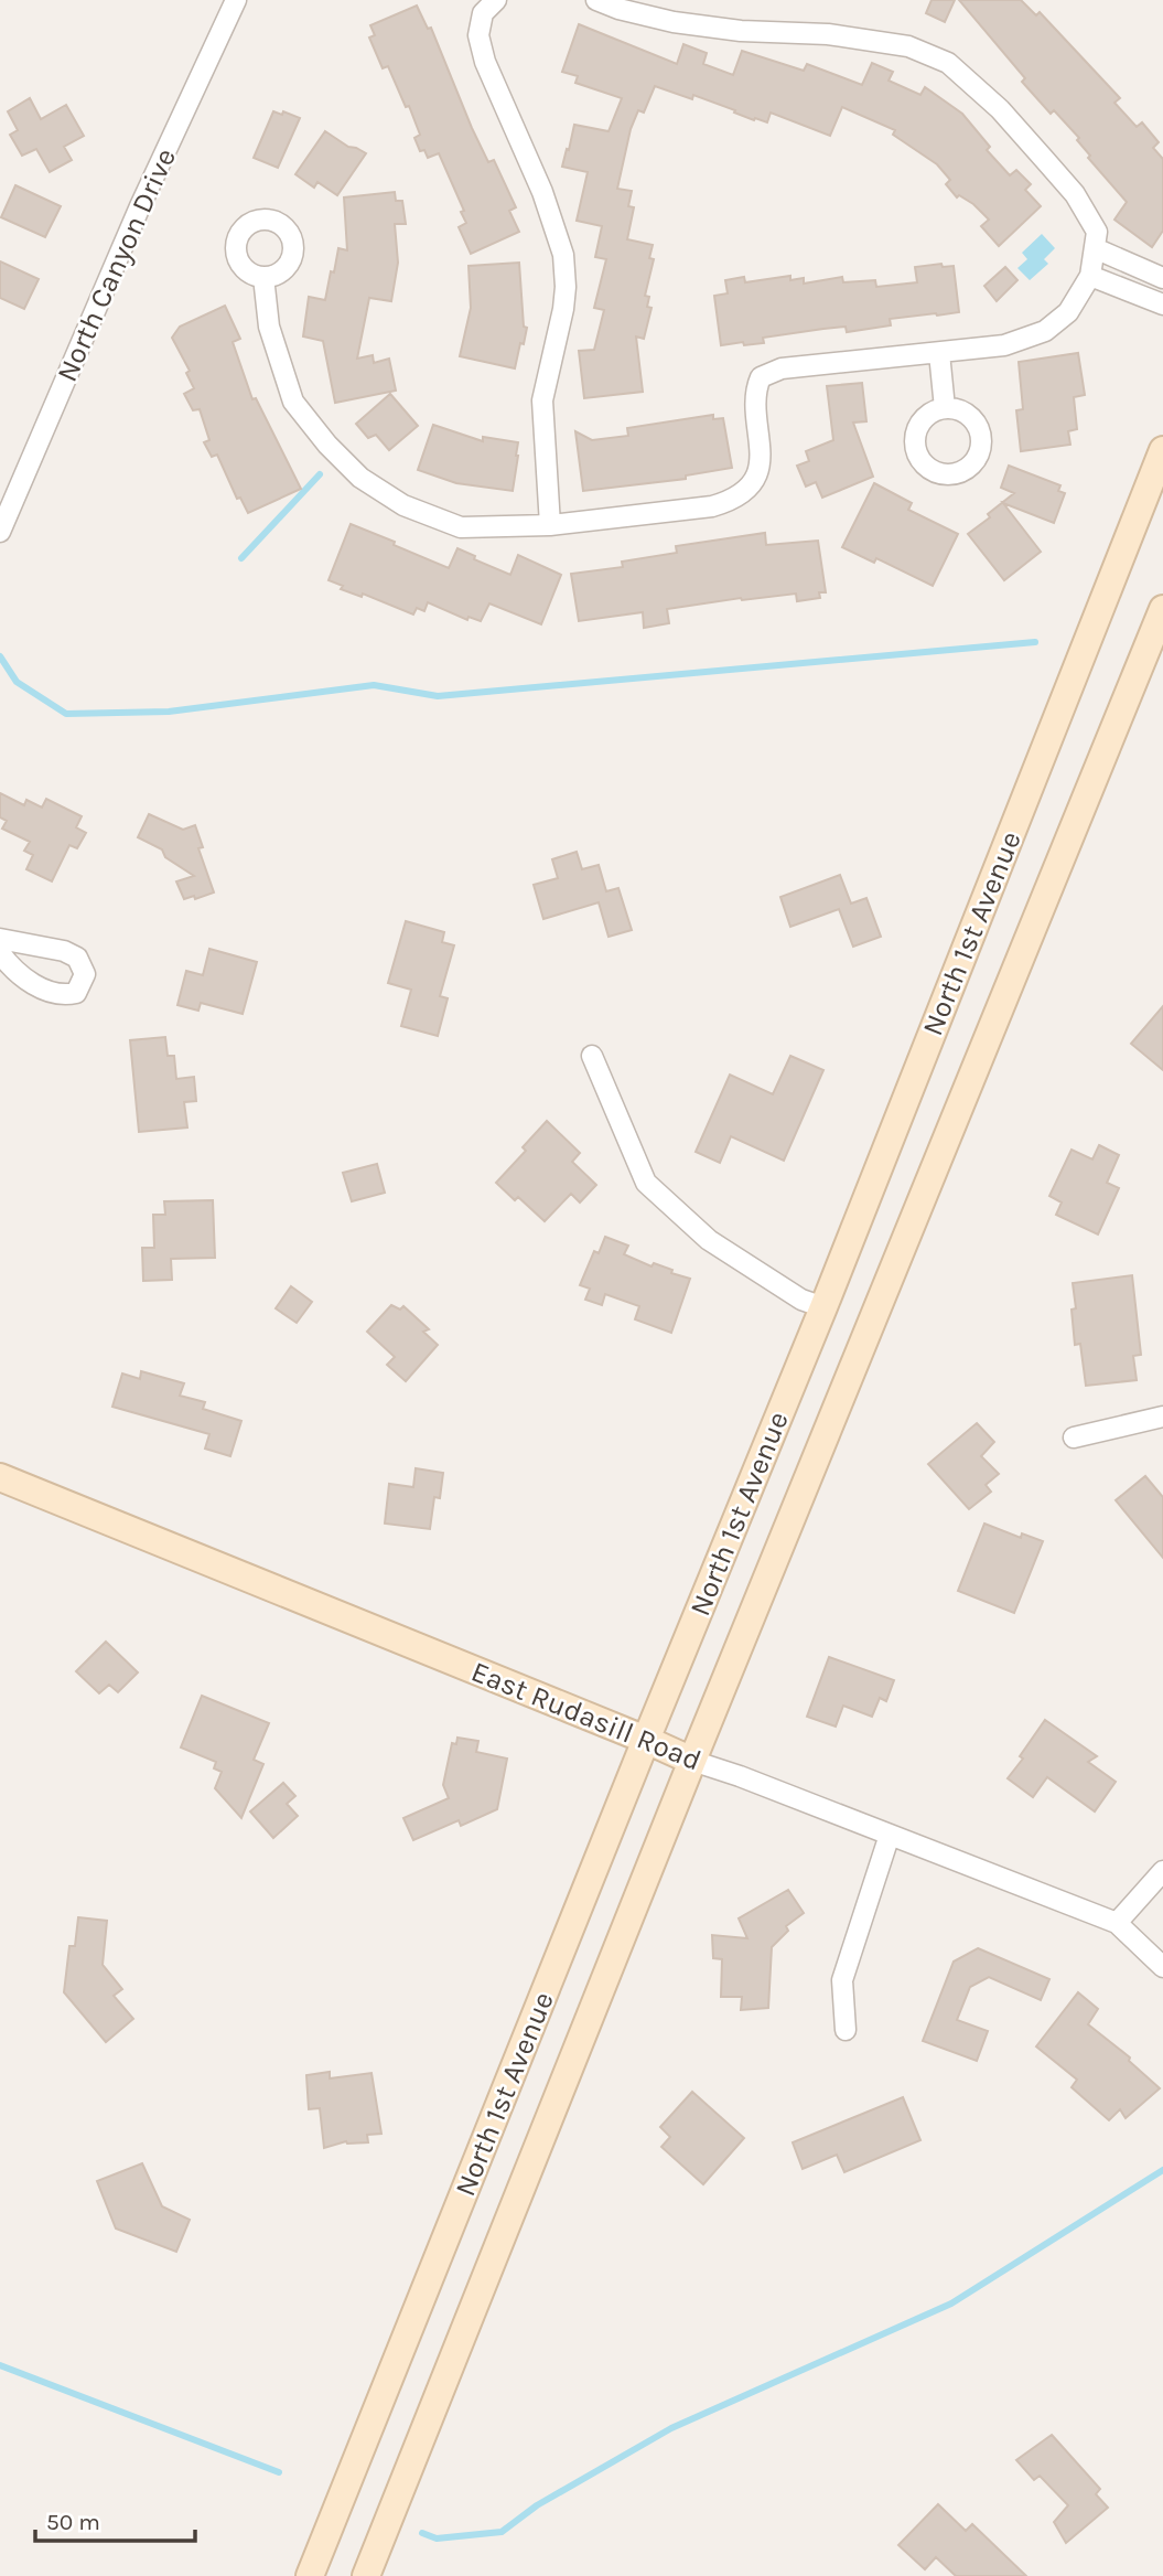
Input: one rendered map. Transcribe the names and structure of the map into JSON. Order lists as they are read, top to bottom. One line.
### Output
{"streets":{"main road":["North 1st Avenue","East Rudasill Road"],"street":["North Canyon Drive"]},"crossings":[["North 1st Avenue","East Rudasill Road"]],"scale_bar":"50 m"}
